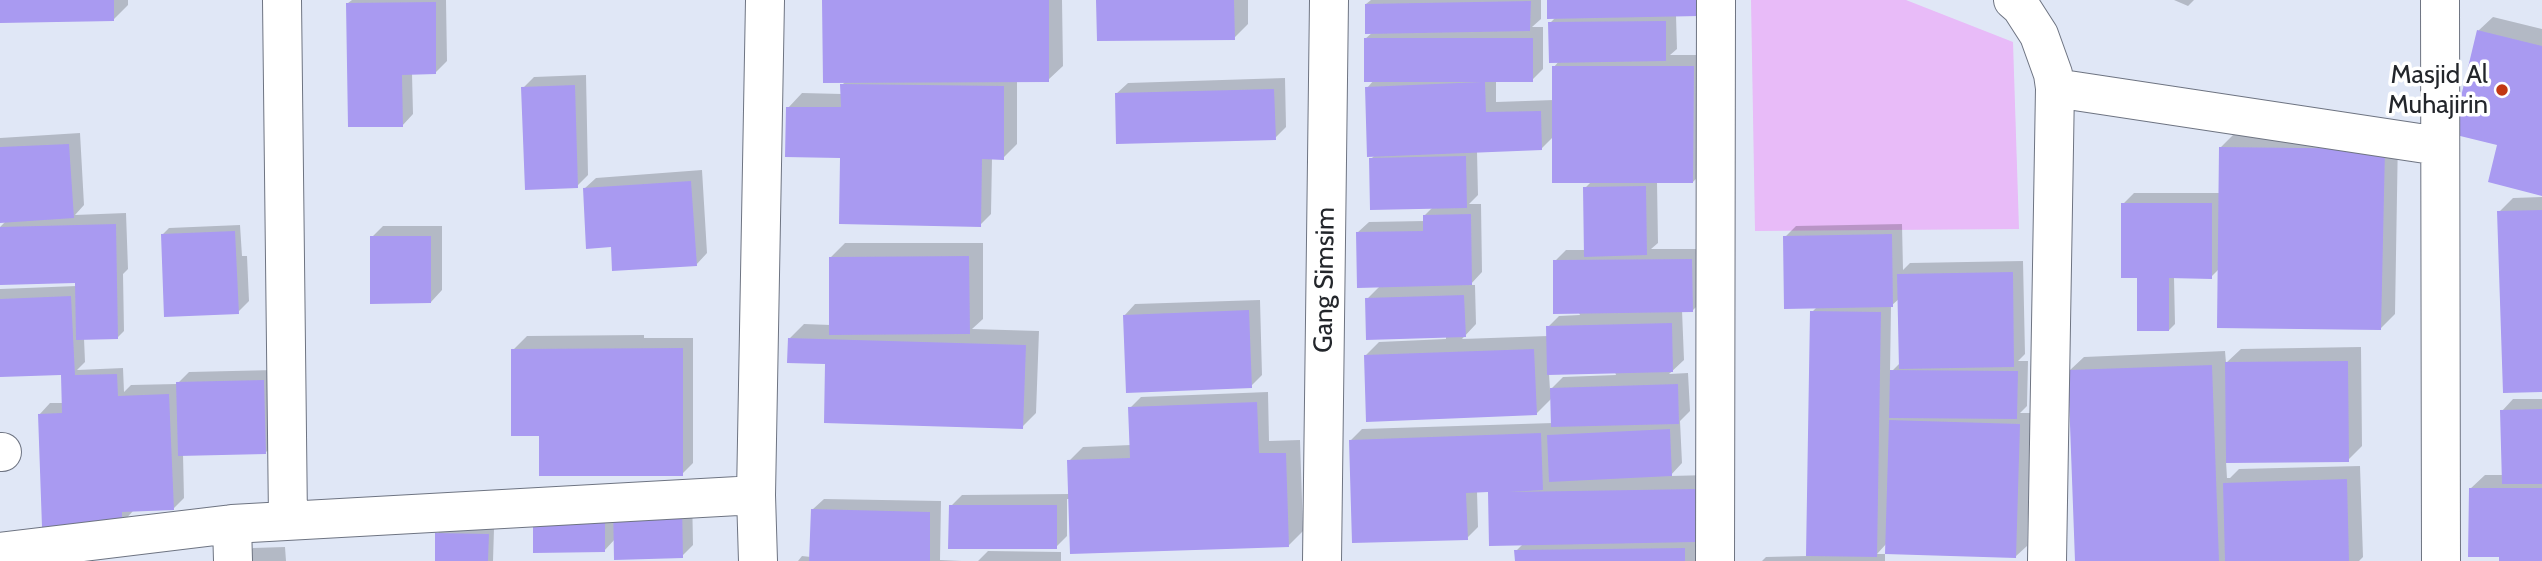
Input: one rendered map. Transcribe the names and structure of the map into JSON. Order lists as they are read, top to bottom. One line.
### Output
{"streets":{"street":["Gang Simsim"]},"places":["Masjid Al Muhajirin"]}
